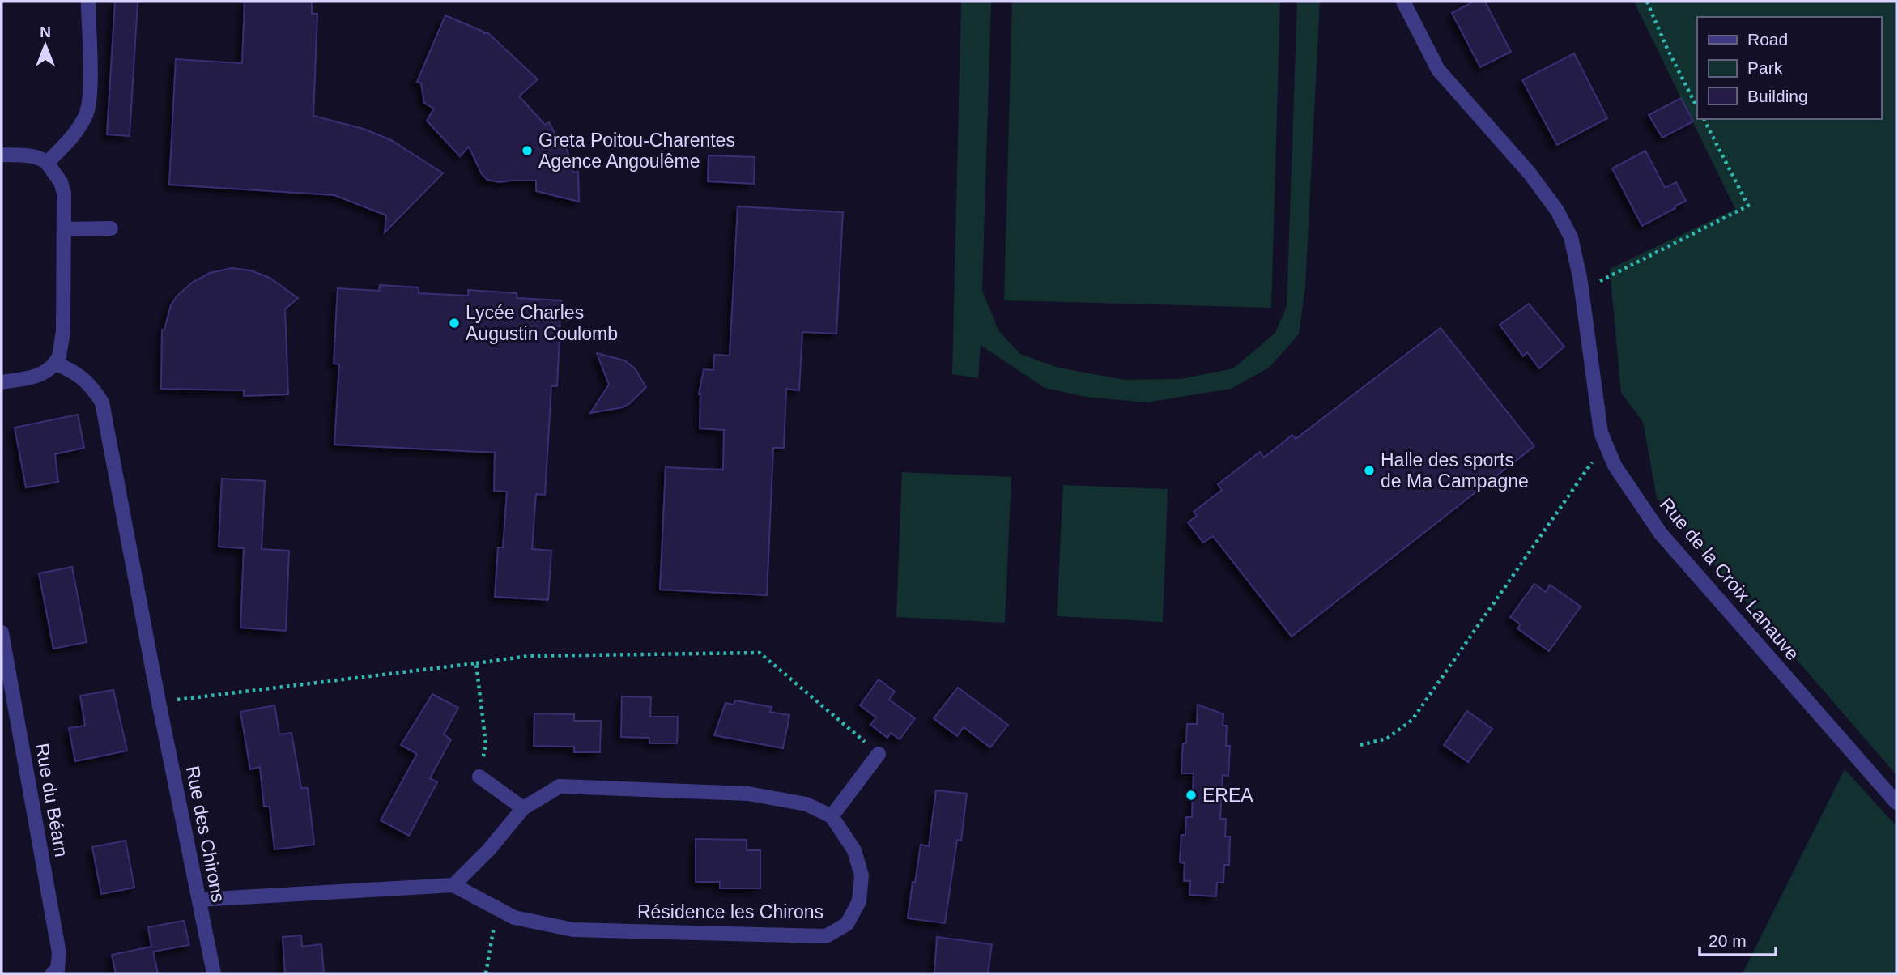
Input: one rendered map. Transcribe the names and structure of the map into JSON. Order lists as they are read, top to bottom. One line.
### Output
{"streets":{"street":["Rue de la Croix Lanauve","Rue du Béarn","Rue des Chirons","Résidence les Chirons"]},"places":["Greta Poitou-Charentes Agence Angoulême","Lycée Charles Augustin Coulomb","Halle des sports de Ma Campagne","EREA"],"legend":["Road","Park","Building"],"scale_bar":"20 m","north":"top"}
